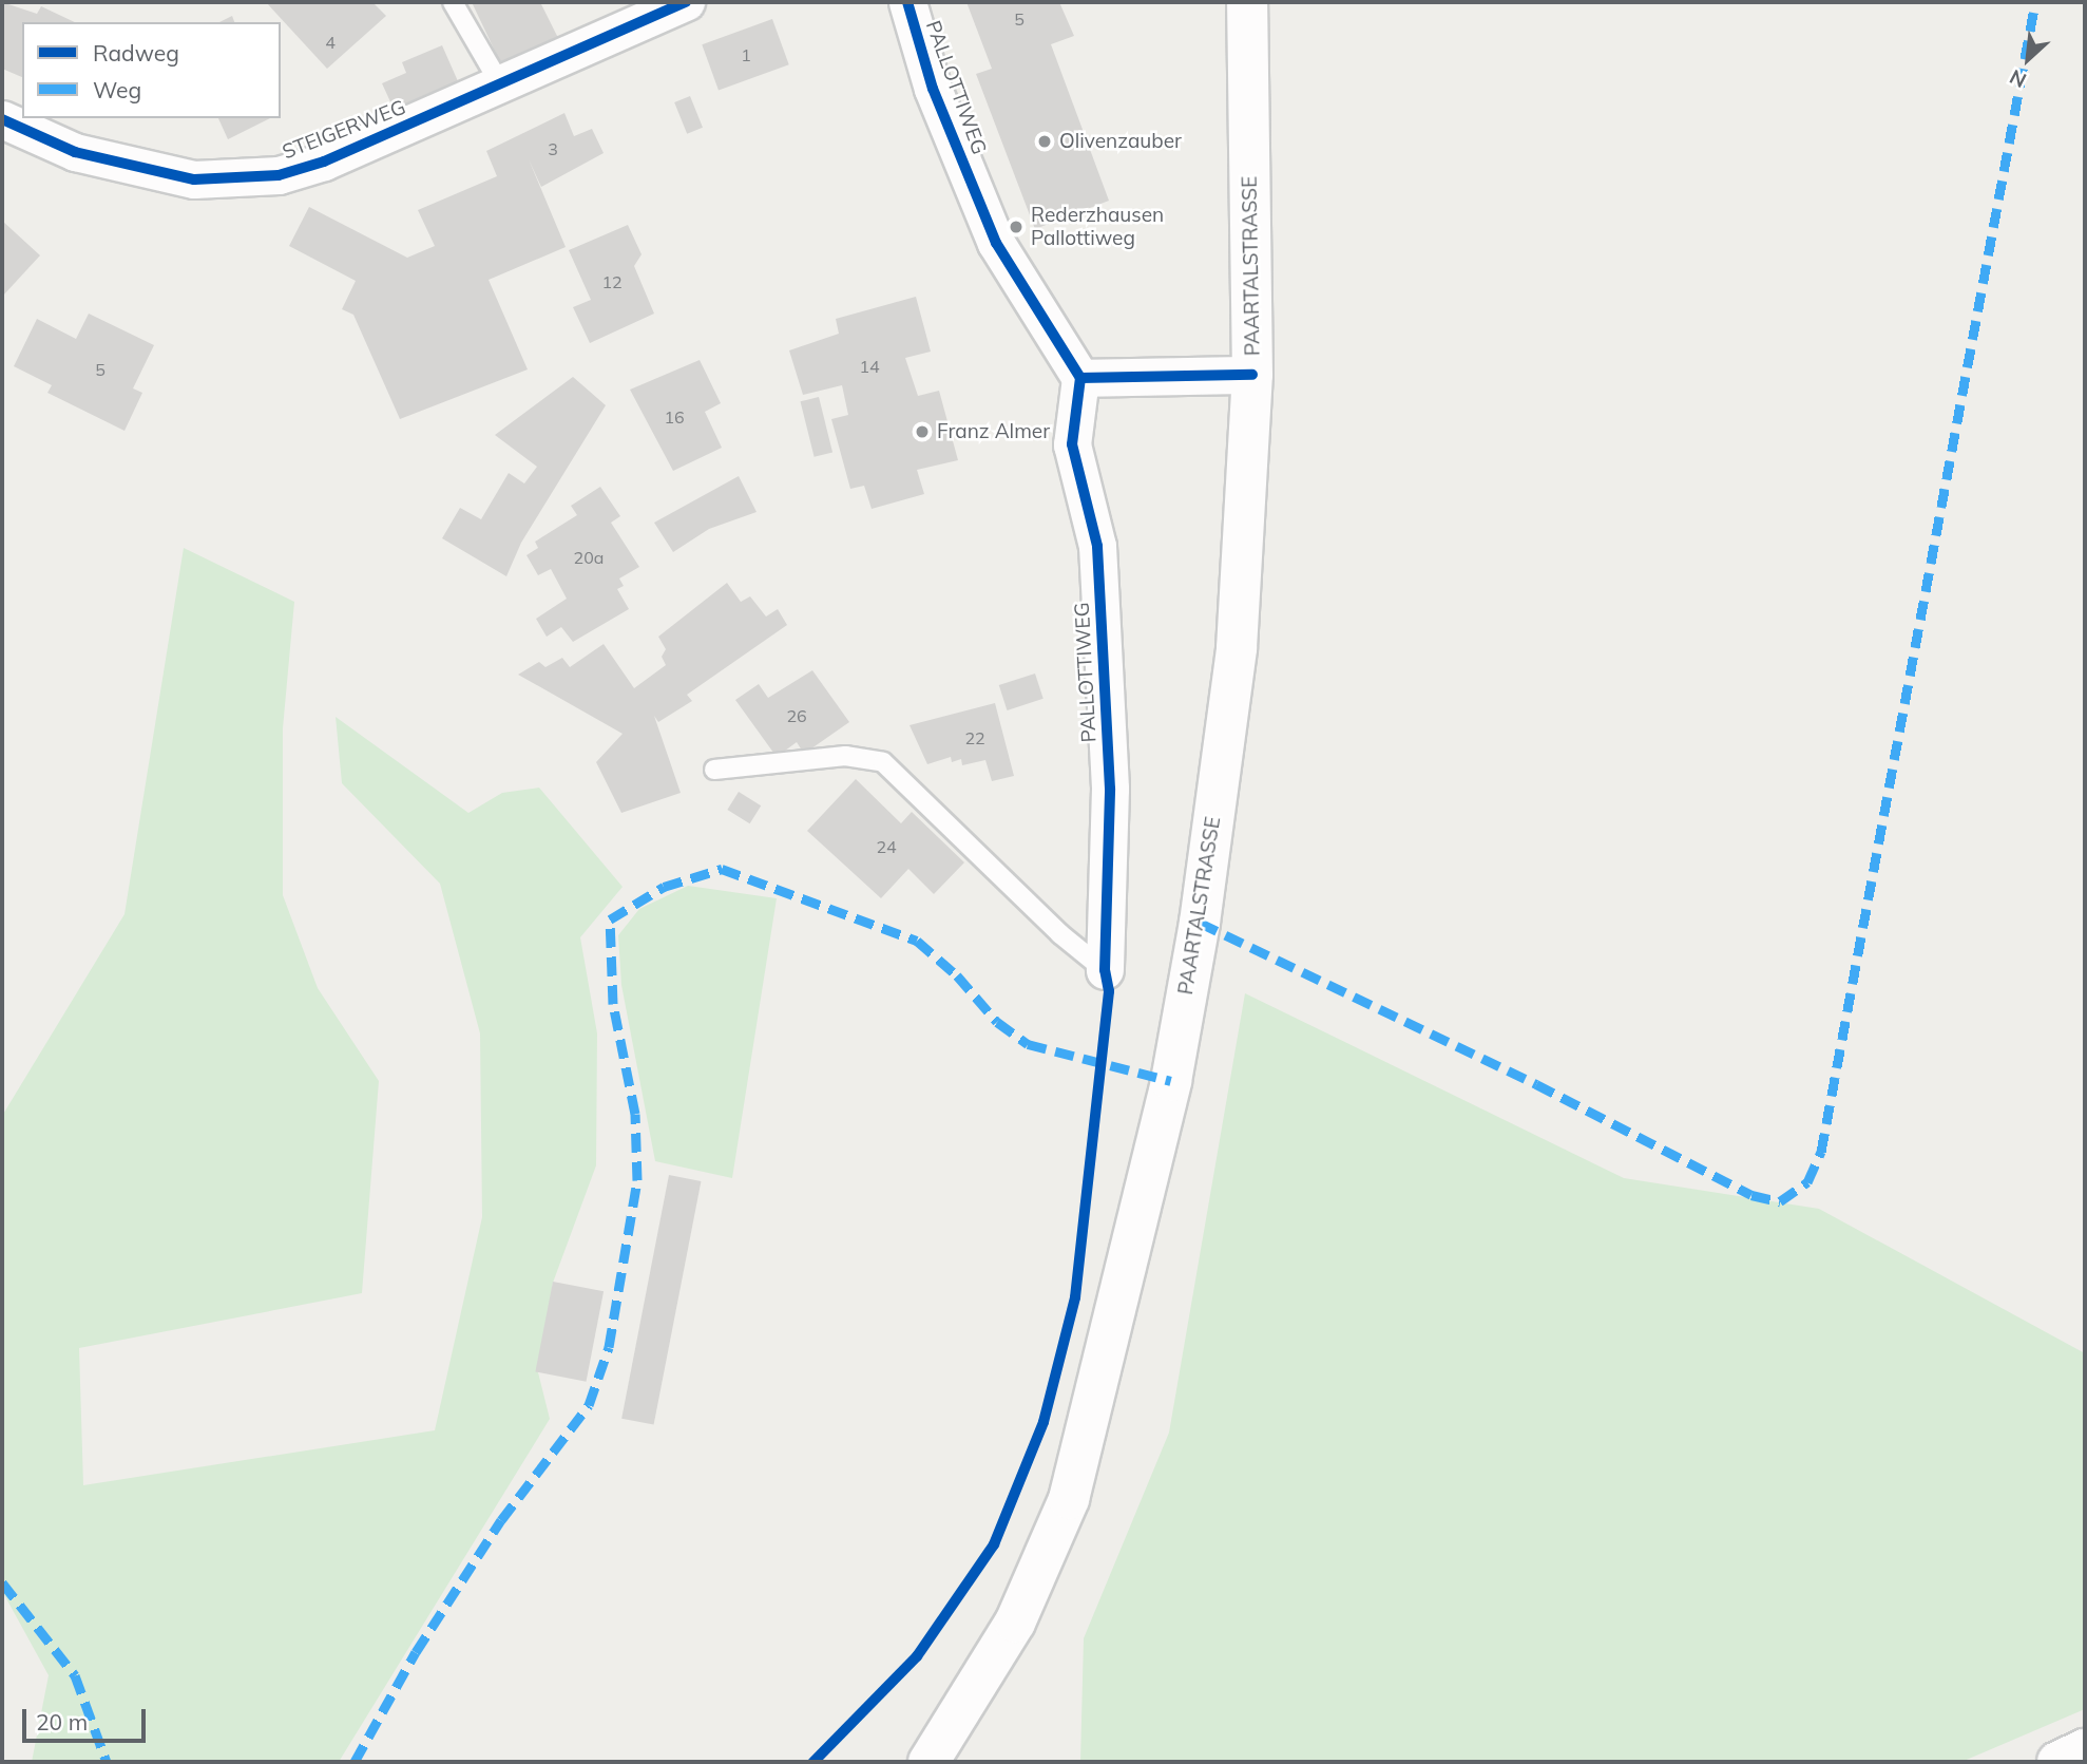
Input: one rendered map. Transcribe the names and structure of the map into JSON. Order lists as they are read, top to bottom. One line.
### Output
{"streets":{"main road":["PAARTALSTRASSE"],"street":["PALLOTTIWEG","STEIGERWEG"]},"places":["Olivenzauber","Rederzhausen Pallottiweg","Franz Almer"],"house_numbers":["5","4","1","3","12","14","5","16","20a","26","22","24"],"legend":["Radweg","Weg"],"scale_bar":"20 m","north":"bottom left"}
